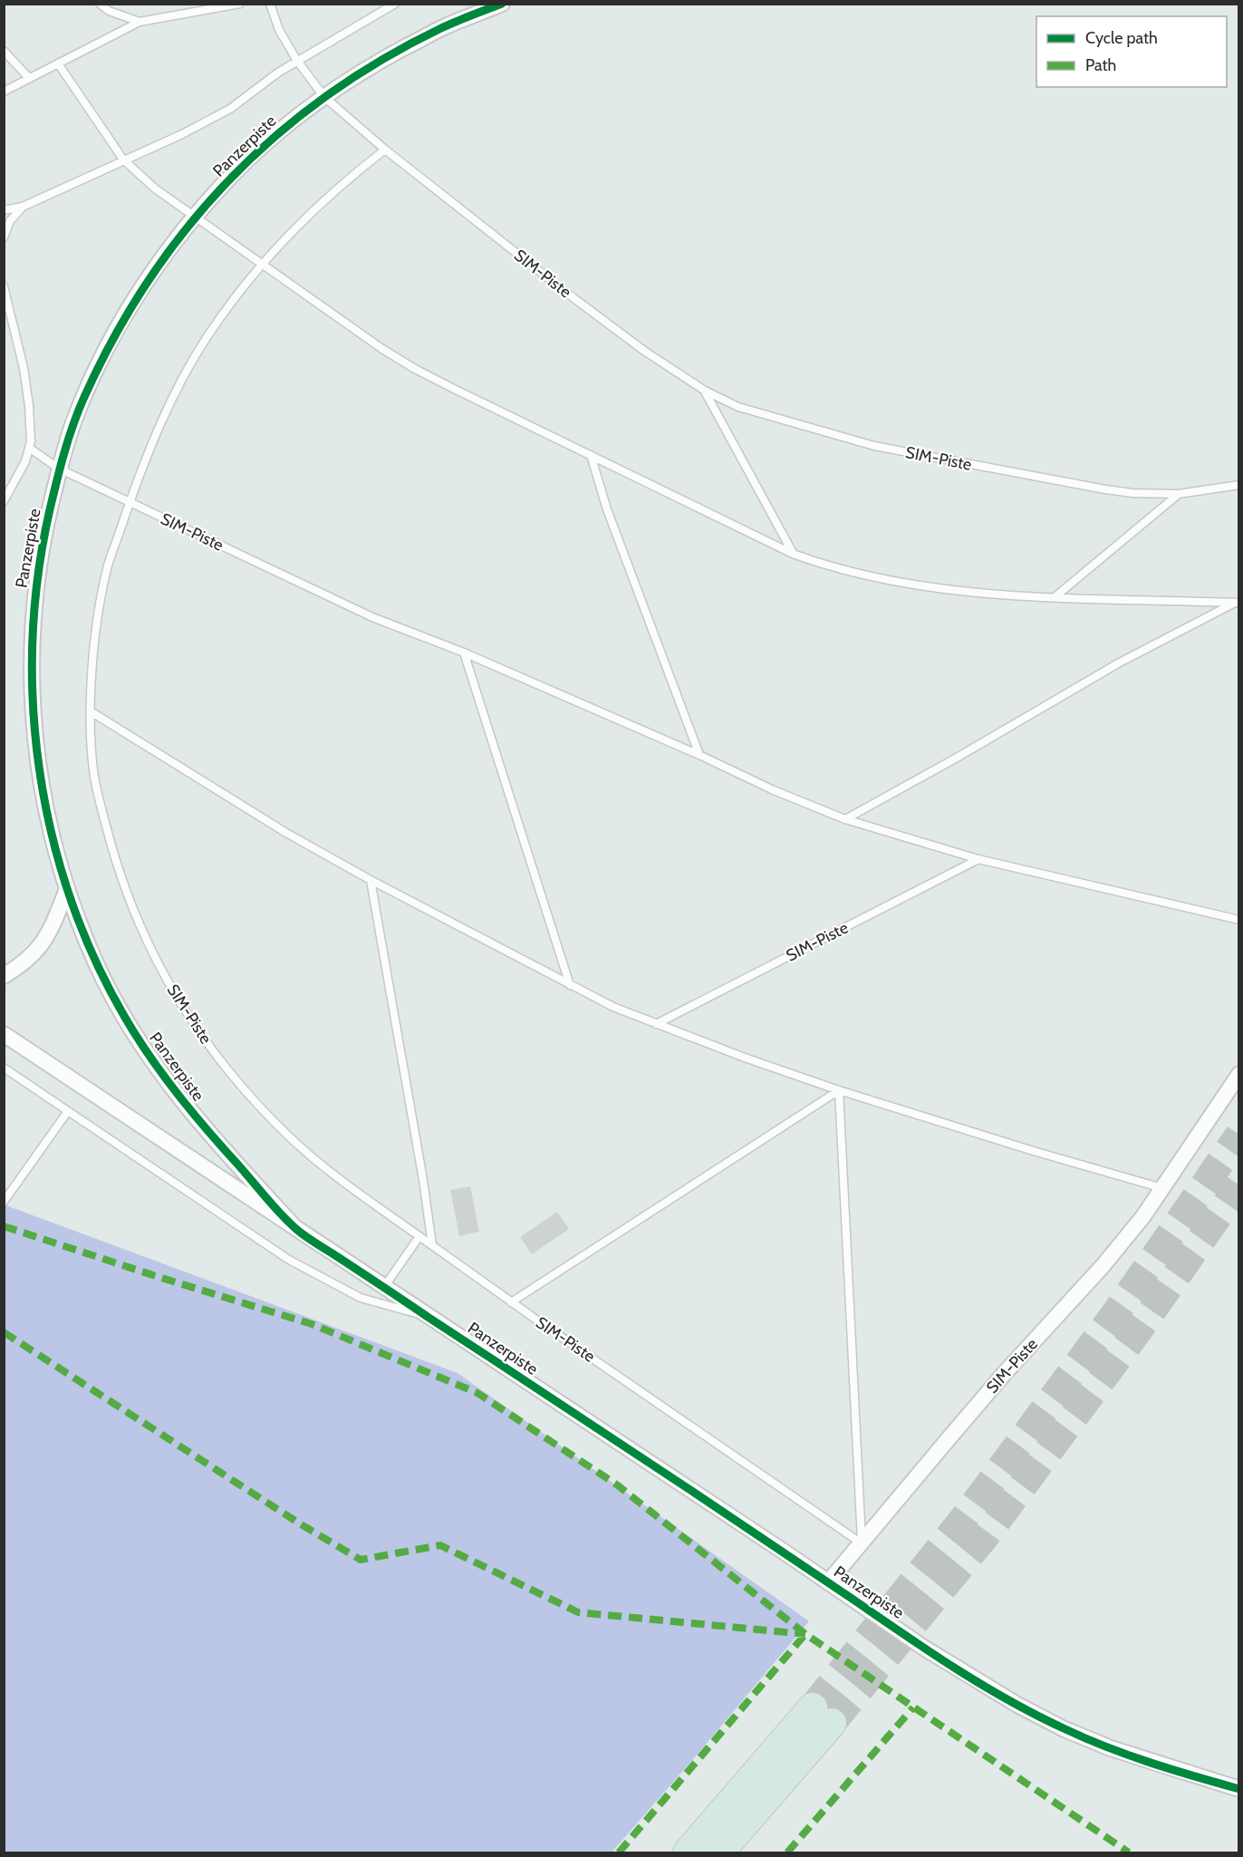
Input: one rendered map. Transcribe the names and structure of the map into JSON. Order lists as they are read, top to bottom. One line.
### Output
{"streets":{"street":["Panzerpiste","SIM-Piste"]},"crossings":[["Panzerpiste","SIM-Piste"]],"legend":["Cycle path","Path"]}
